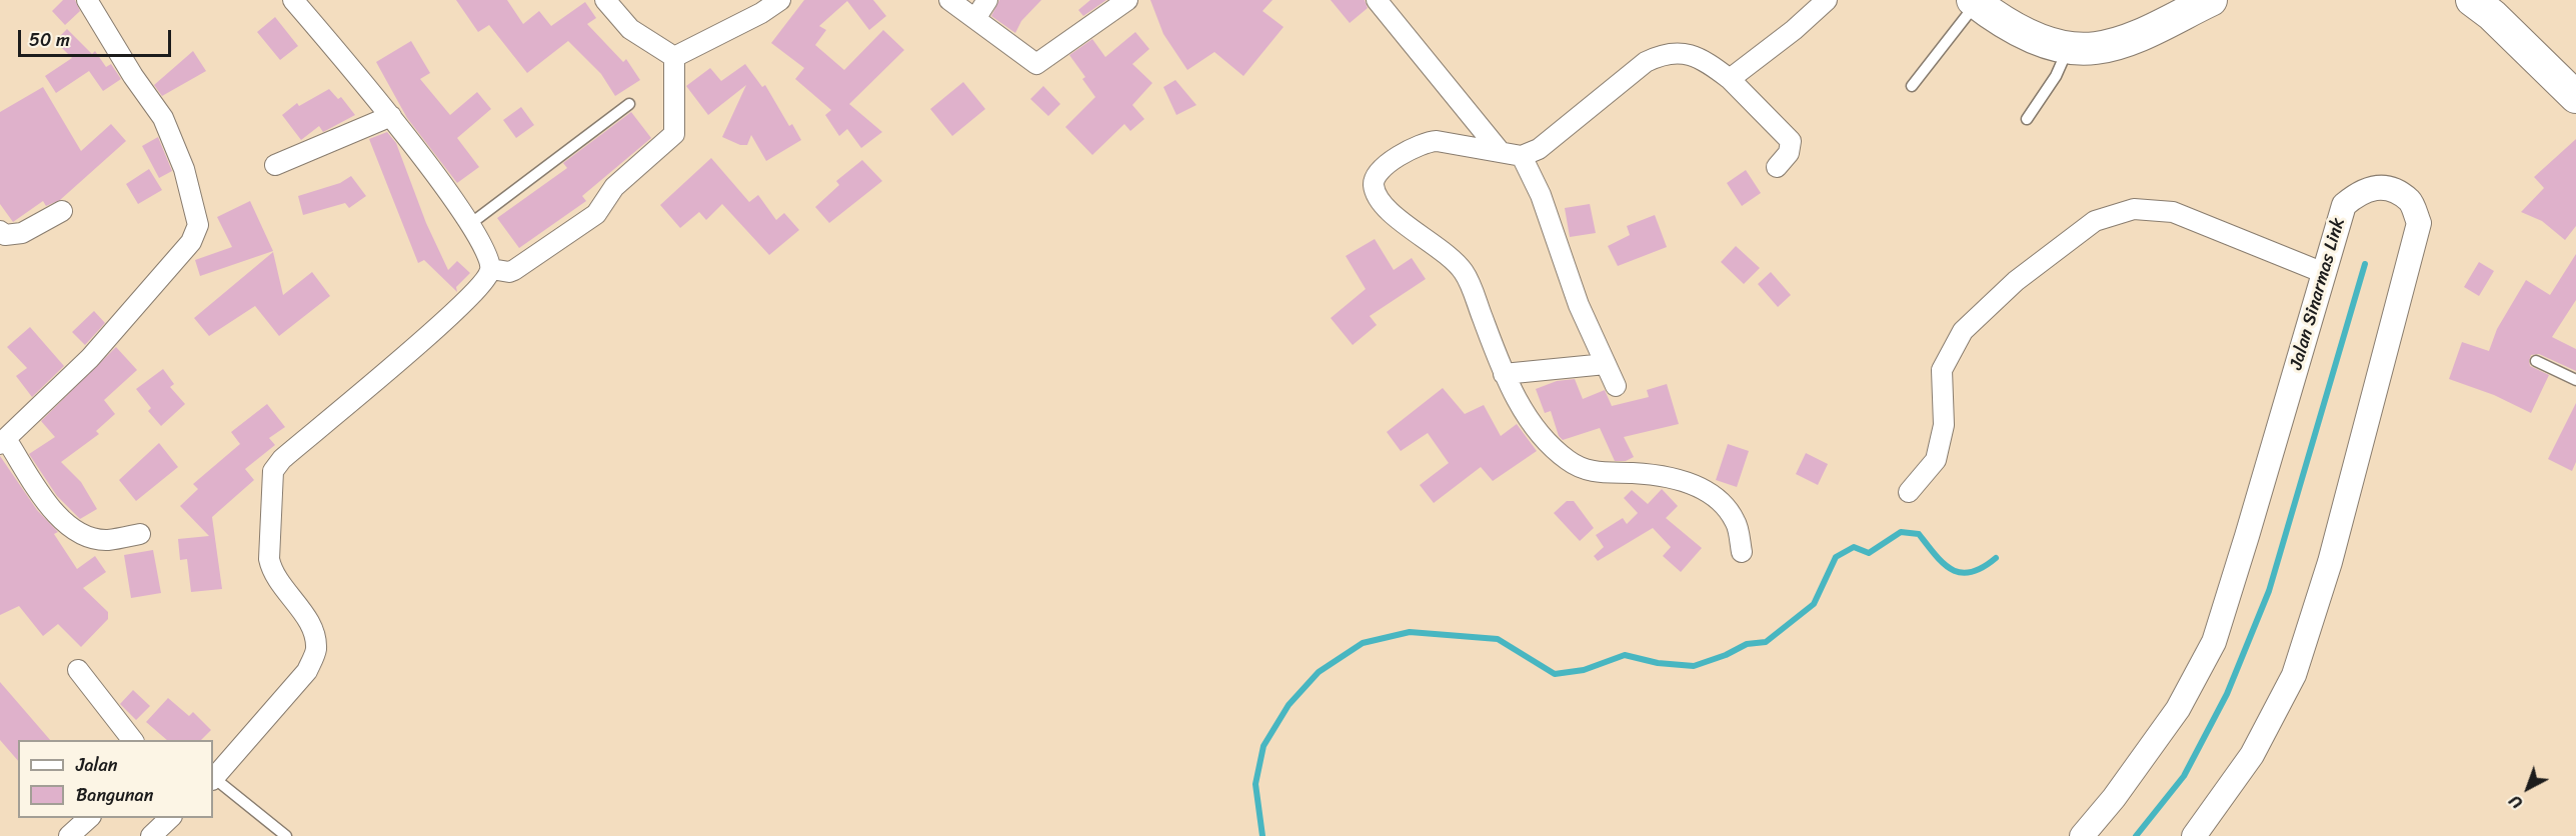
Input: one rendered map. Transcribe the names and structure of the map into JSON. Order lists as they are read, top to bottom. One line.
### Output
{"streets":{"street":["Jalan Sinarmas Link"]},"legend":["Jalan","Bangunan"],"scale_bar":"50 m","north":"bottom left"}
